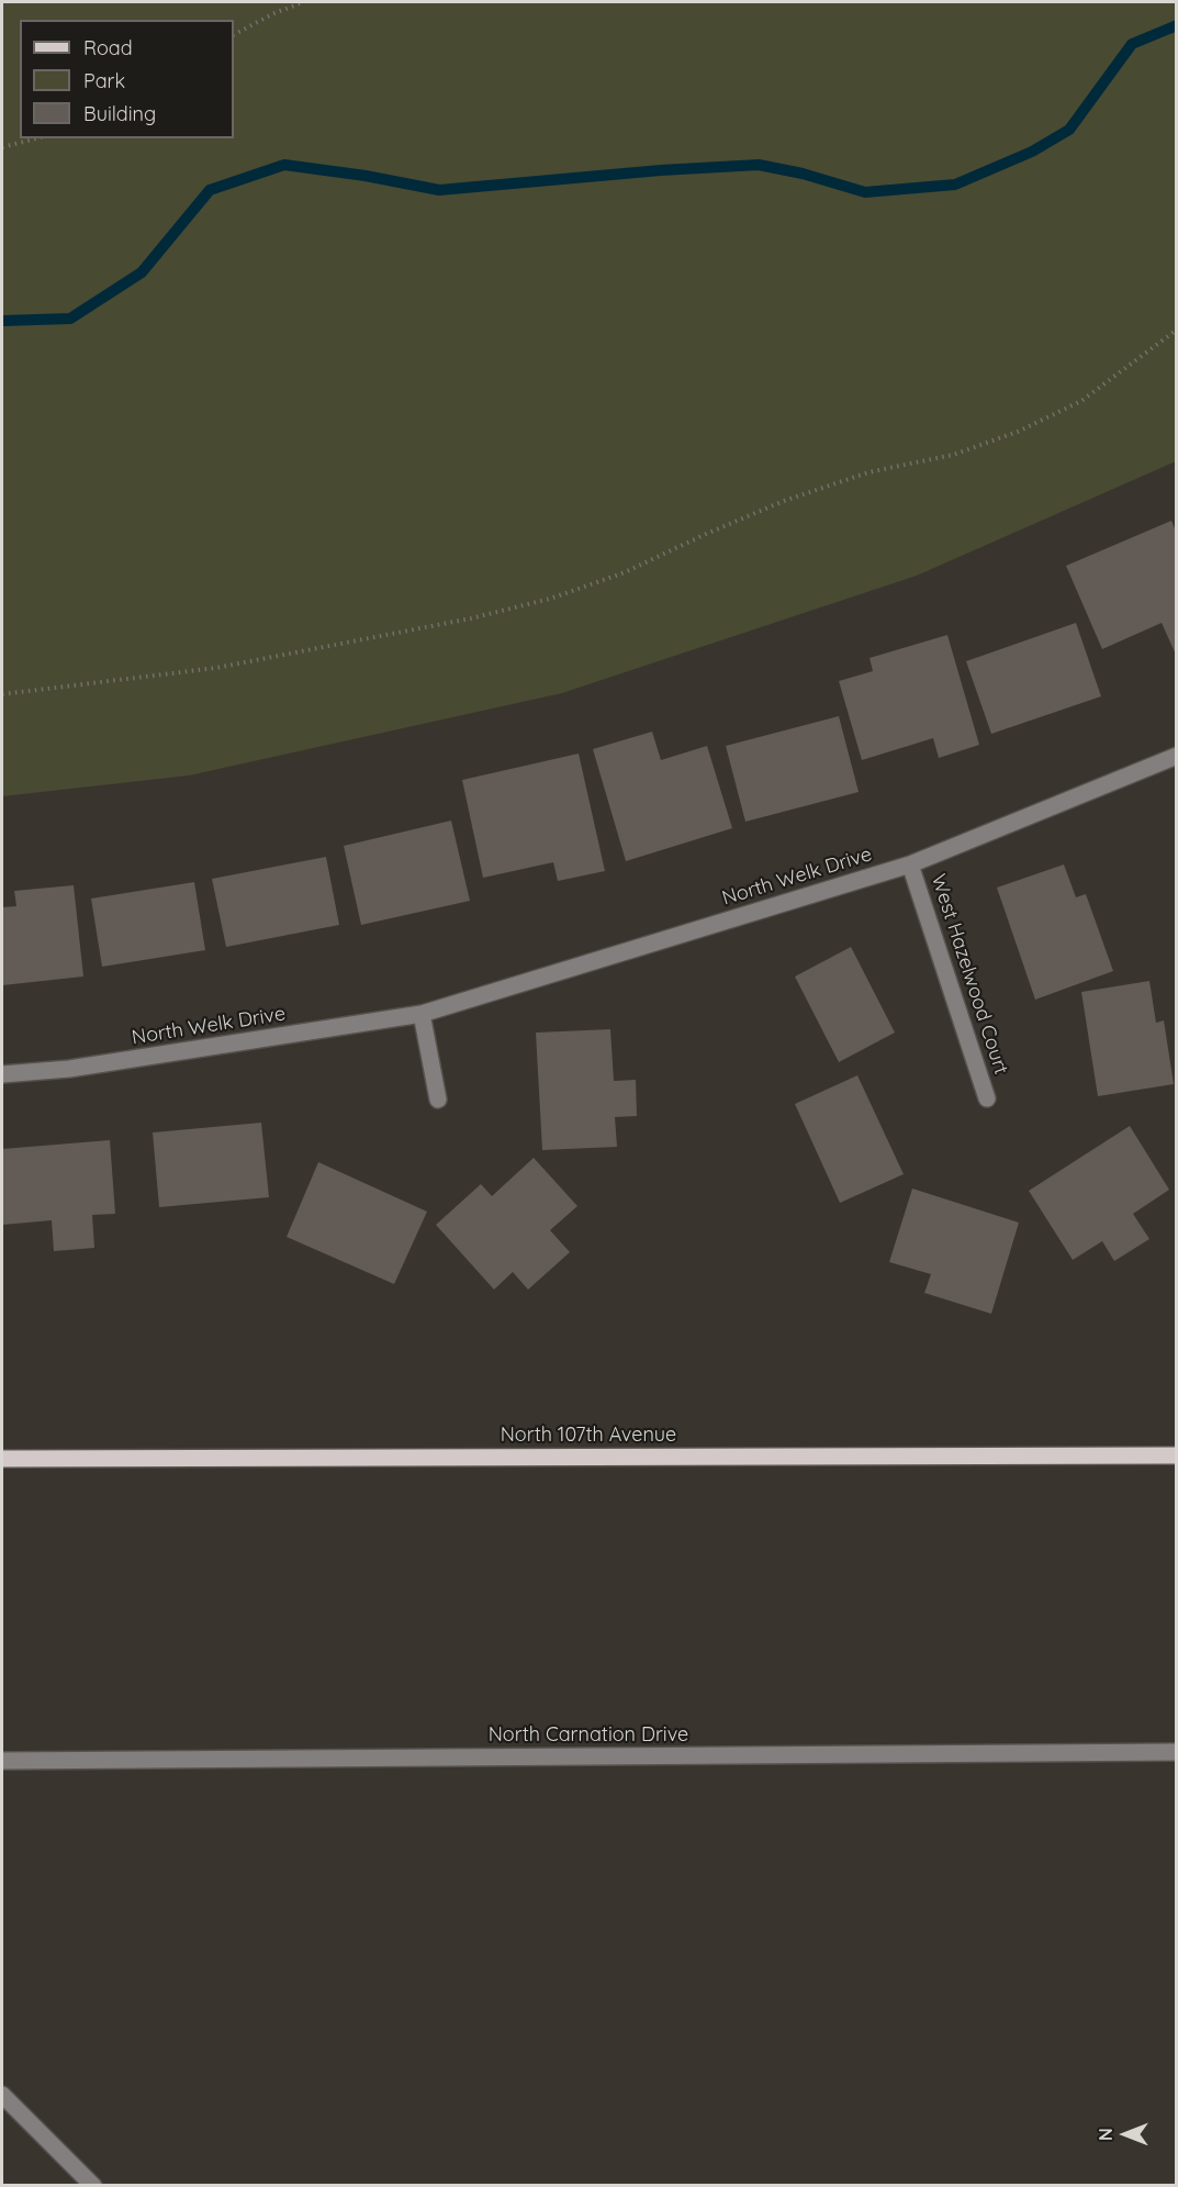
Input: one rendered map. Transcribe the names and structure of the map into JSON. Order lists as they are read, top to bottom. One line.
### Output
{"streets":{"main road":["North 107th Avenue"],"street":["North Welk Drive","West Hazelwood Court","North Carnation Drive"]},"crossings":[["North Welk Drive","West Hazelwood Court"]],"legend":["Road","Park","Building"],"north":"left"}
